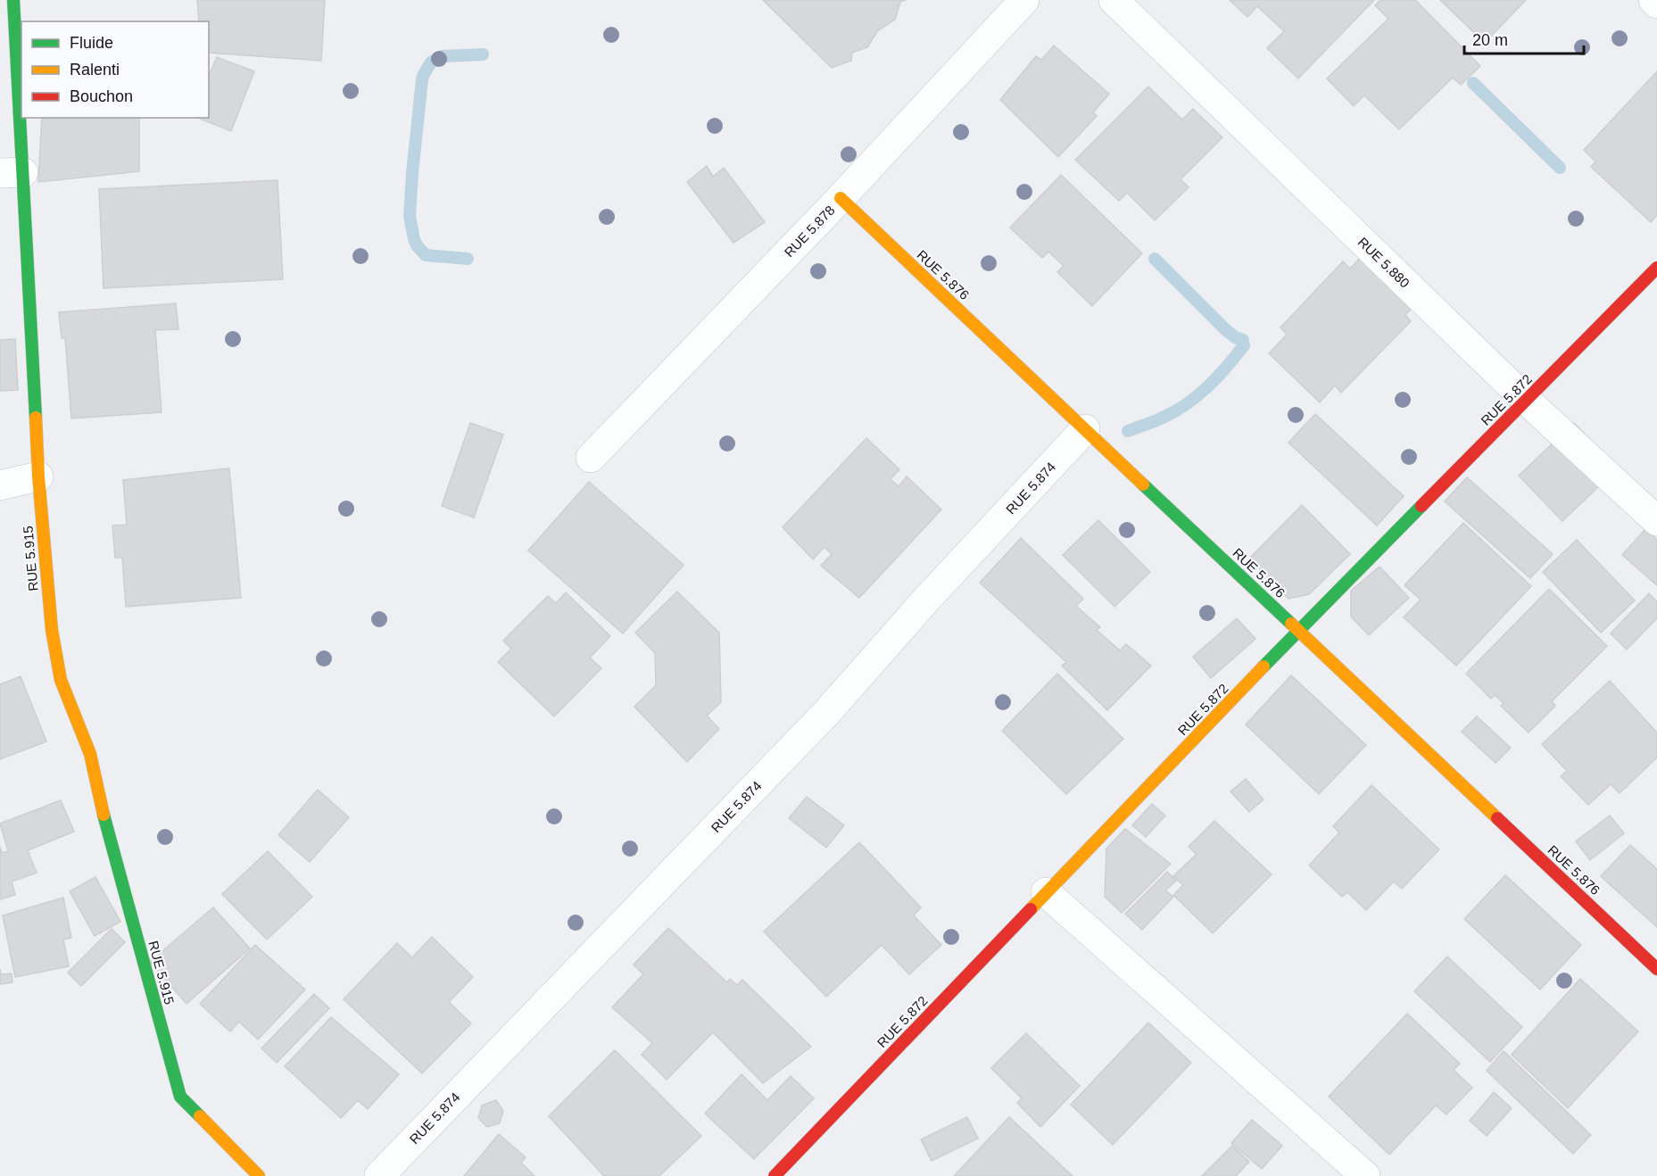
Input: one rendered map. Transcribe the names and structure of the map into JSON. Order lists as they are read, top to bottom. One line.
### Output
{"streets":{"street":["RUE 5.878","RUE 5.880","RUE 5.876","RUE 5.872","RUE 5.874","RUE 5.915"]},"crossings":[["RUE 5.878","RUE 5.876"],["RUE 5.880","RUE 5.872"],["RUE 5.876","RUE 5.872"],["RUE 5.876","RUE 5.874"]],"legend":["Fluide","Ralenti","Bouchon"],"scale_bar":"20 m"}
